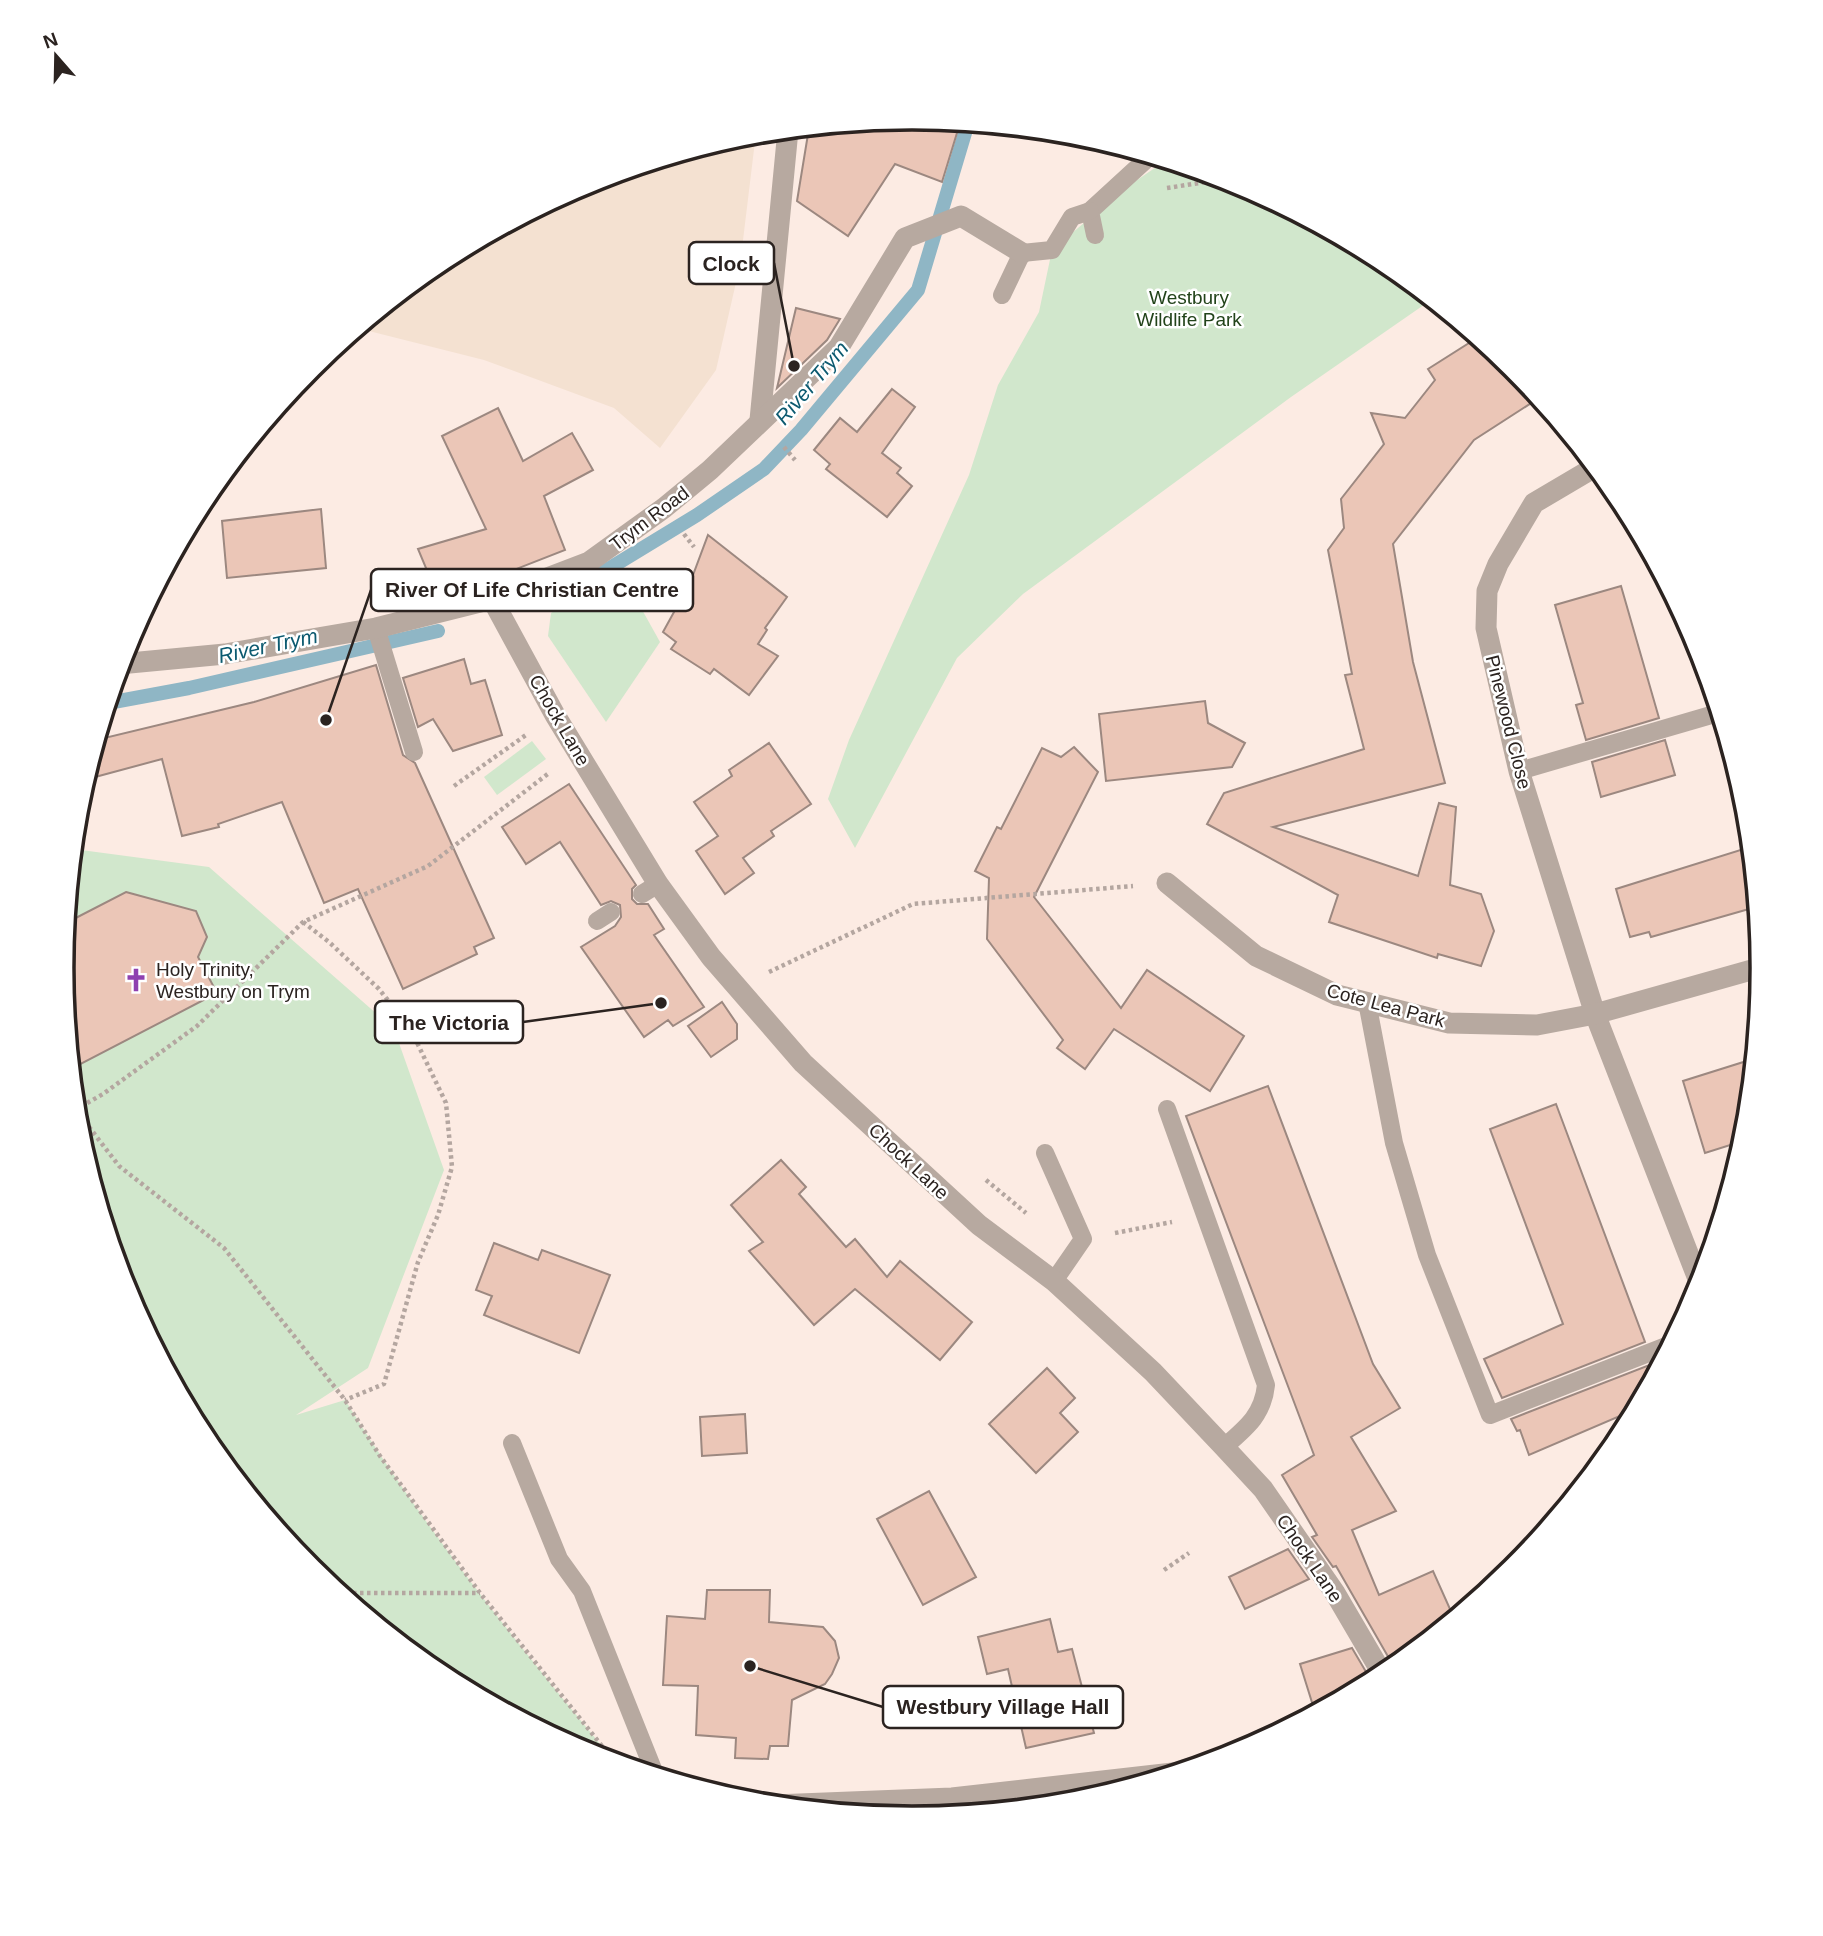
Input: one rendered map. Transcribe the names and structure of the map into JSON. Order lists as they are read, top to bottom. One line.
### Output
{"streets":{"street":["Trym Road","Chock Lane","Pinewood Close","Cote Lea Park"]},"crossings":[["Trym Road","Chock Lane"],["Pinewood Close","Cote Lea Park"]],"water":["River Trym"],"parks":["Westbury Wildlife Park"],"places":{"other":["Clock","River Of Life Christian Centre","The Victoria","Westbury Village Hall"],"church":["Holy Trinity, Westbury on Trym"]},"north":"top"}
